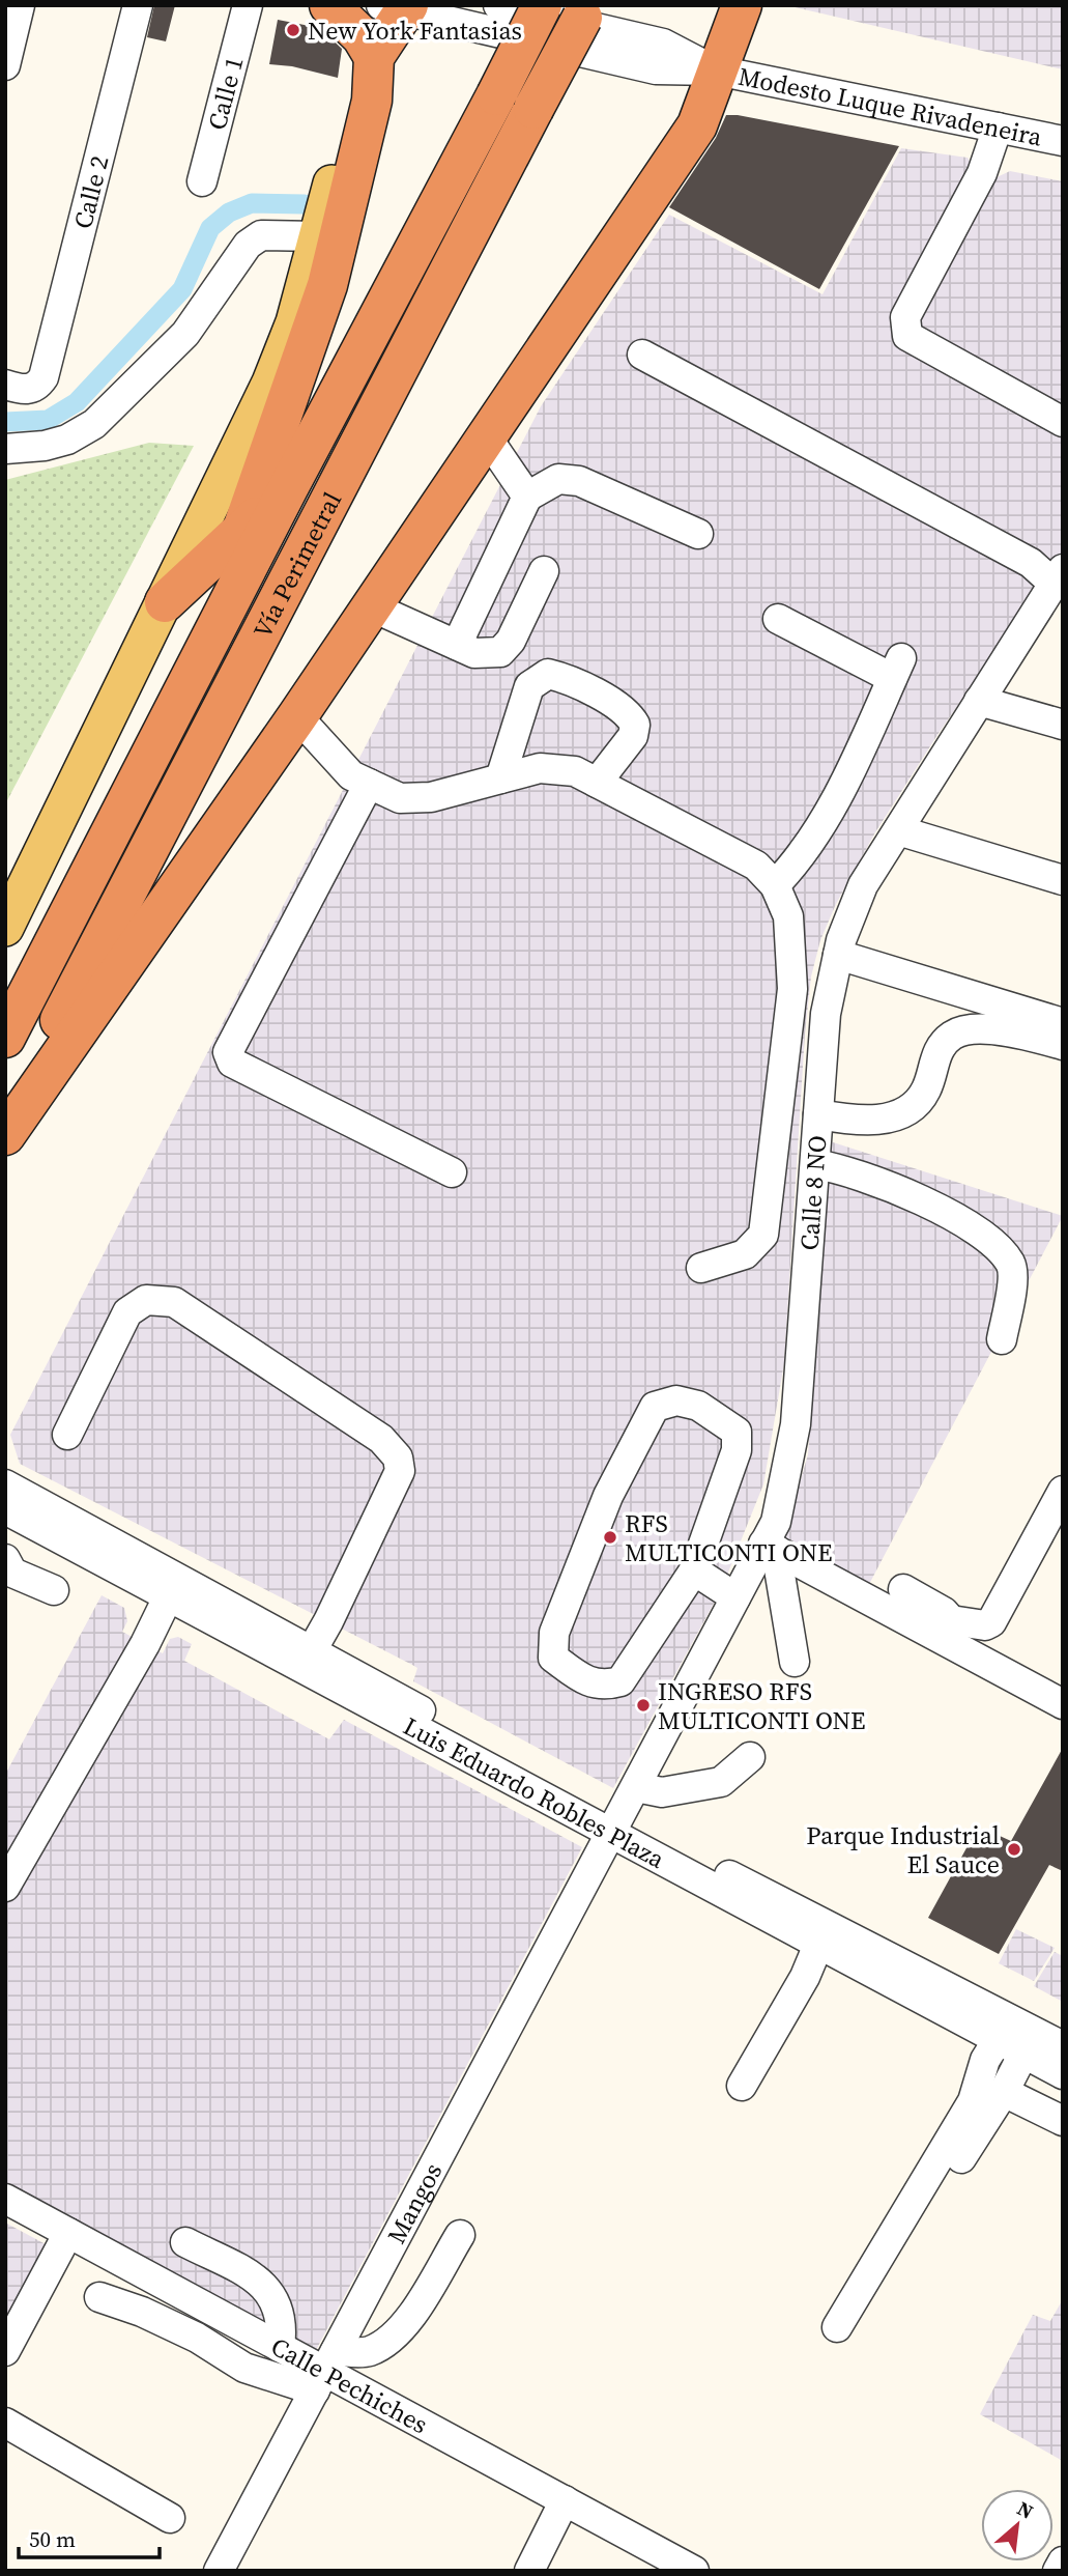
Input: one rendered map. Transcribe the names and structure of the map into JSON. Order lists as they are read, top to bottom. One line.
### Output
{"streets":{"highway":["Vía Perimetral"],"street":["Calle 1","Modesto Luque Rivadeneira","Calle 2","Calle 8 NO","Luis Eduardo Robles Plaza","Mangos","Calle Pechiches"]},"crossings":[["Calle 8 NO","Luis Eduardo Robles Plaza"],["Calle 8 NO","Mangos"],["Luis Eduardo Robles Plaza","Mangos"],["Mangos","Calle Pechiches"]],"places":["New York Fantasias","RFS MULTICONTI ONE","INGRESO RFS MULTICONTI ONE","Parque Industrial El Sauce"],"scale_bar":"50 m","north":"top right"}
